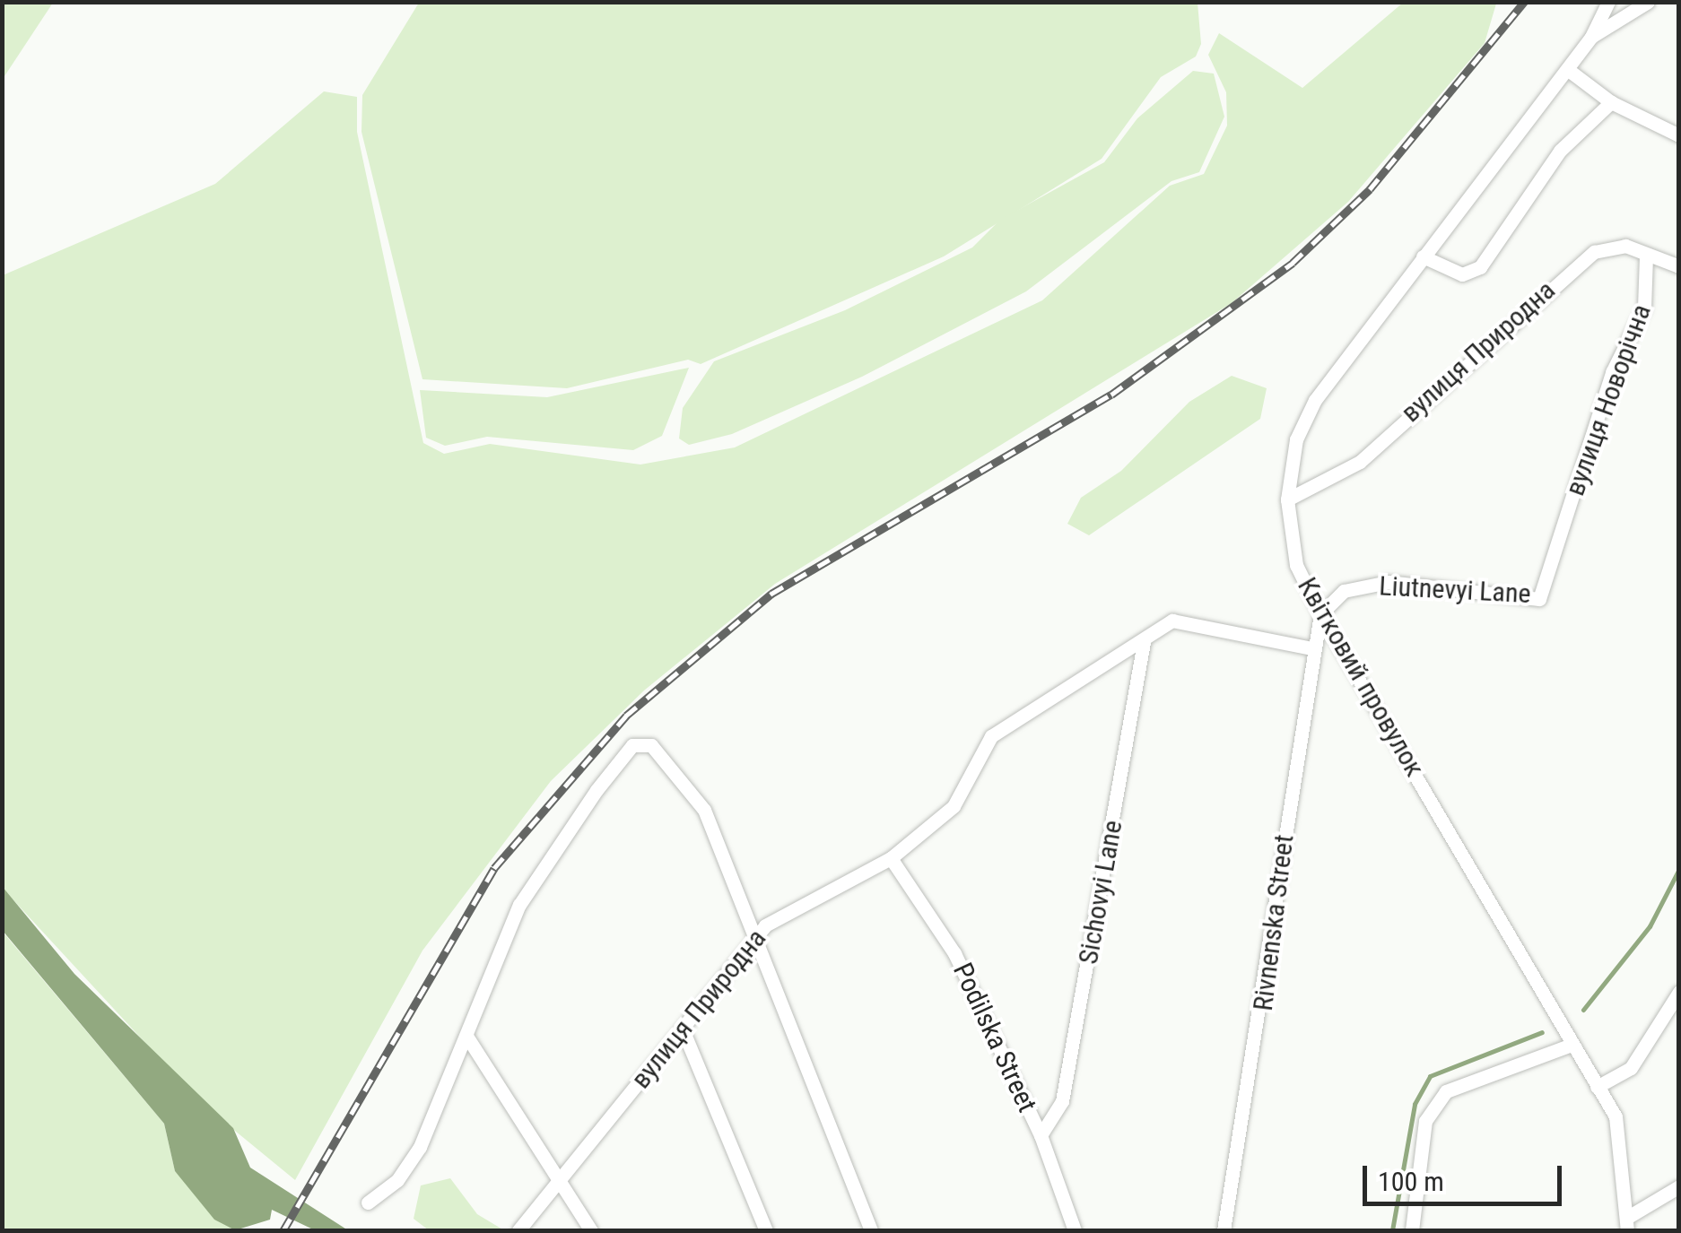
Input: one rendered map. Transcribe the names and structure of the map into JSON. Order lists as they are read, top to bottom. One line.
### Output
{"streets":{"street":["вулиця Природна","вулиця Новорічна","Liutnevyi Lane","Квітковий провулок","Sichovyi Lane","Rivnenska Street","Podilska Street"]},"crossings":[["вулиця Природна","вулиця Новорічна"],["вулиця Природна","Квітковий провулок"],["вулиця Природна","Sichovyi Lane"],["вулиця Природна","Rivnenska Street"],["вулиця Природна","Podilska Street"],["вулиця Новорічна","Liutnevyi Lane"],["Liutnevyi Lane","Квітковий провулок"],["Liutnevyi Lane","Rivnenska Street"],["Квітковий провулок","Rivnenska Street"],["Sichovyi Lane","Podilska Street"]],"scale_bar":"100 m"}
